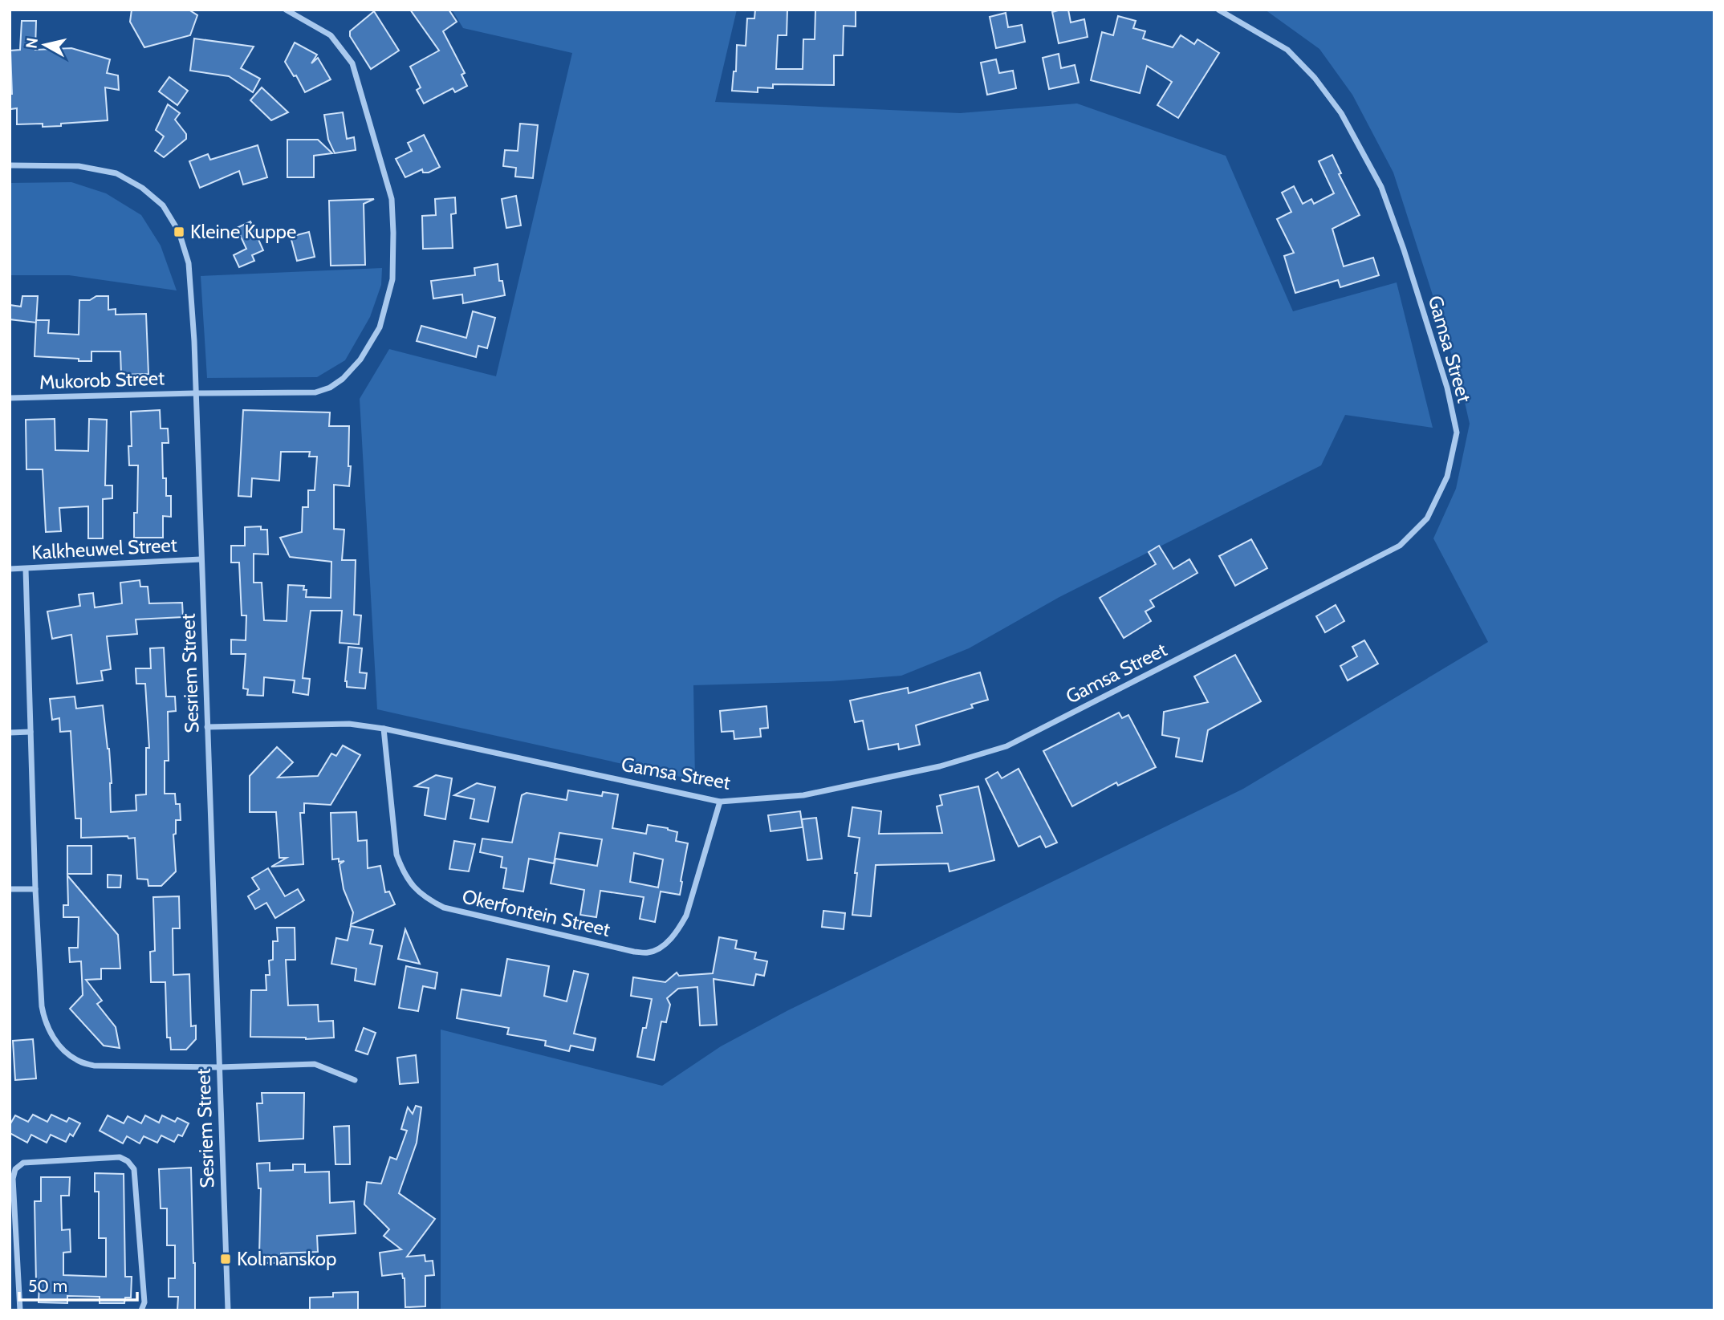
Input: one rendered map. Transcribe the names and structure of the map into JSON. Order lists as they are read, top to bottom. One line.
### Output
{"streets":{"street":["Gamsa Street","Mukorob Street","Kalkheuwel Street","Sesriem Street","Okerfontein Street"]},"crossings":[["Gamsa Street","Sesriem Street"],["Gamsa Street","Okerfontein Street"],["Mukorob Street","Sesriem Street"],["Kalkheuwel Street","Sesriem Street"]],"places":{"transit":["Kleine Kuppe","Kolmanskop"]},"scale_bar":"50 m","north":"left"}
